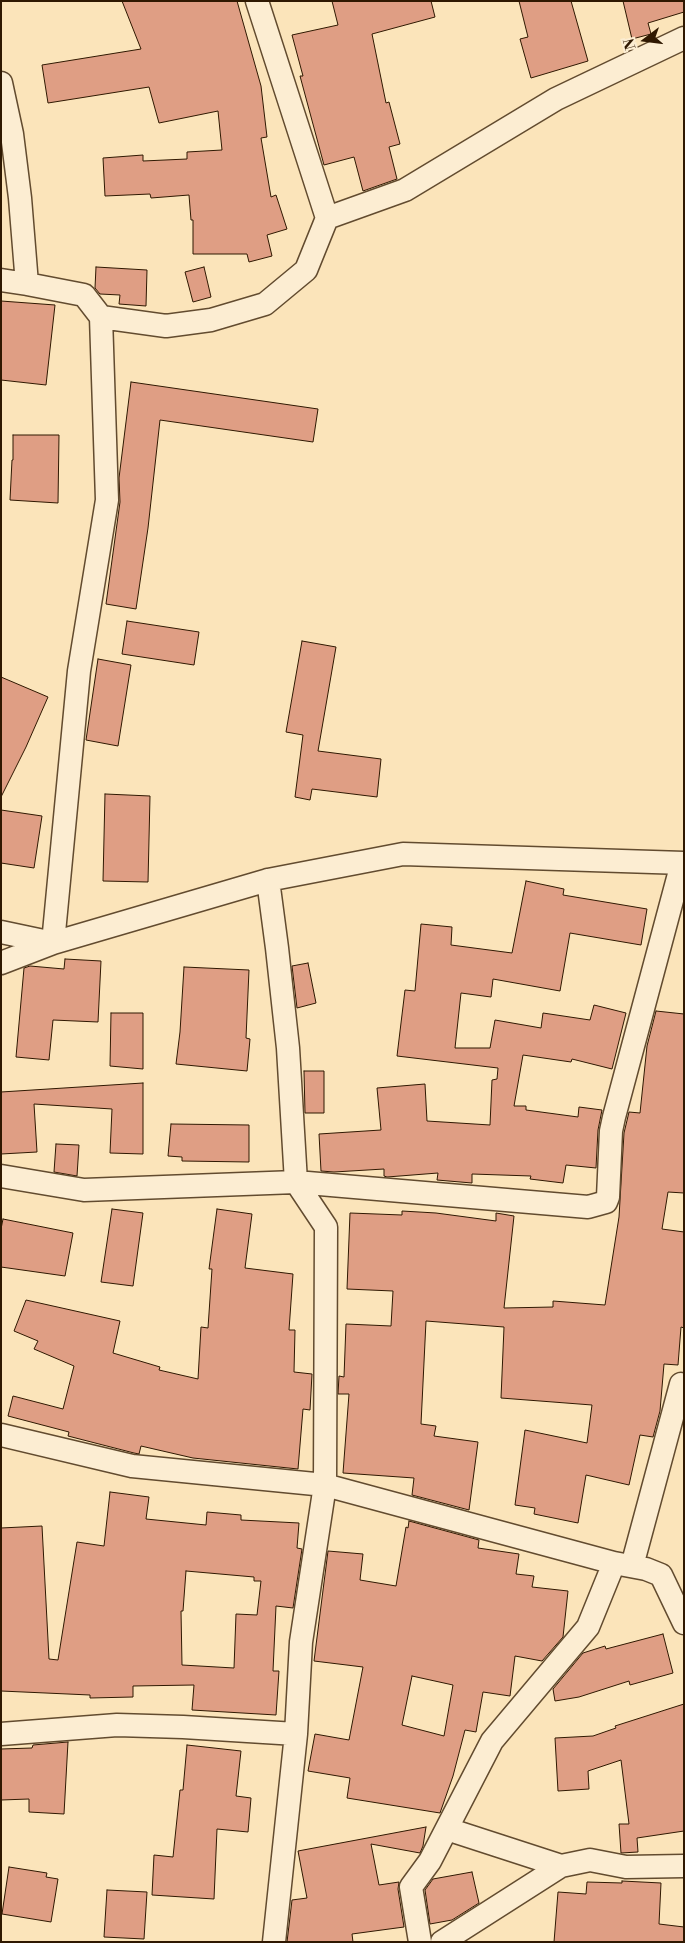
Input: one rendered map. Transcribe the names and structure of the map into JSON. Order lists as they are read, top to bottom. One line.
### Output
{"north":"left"}
